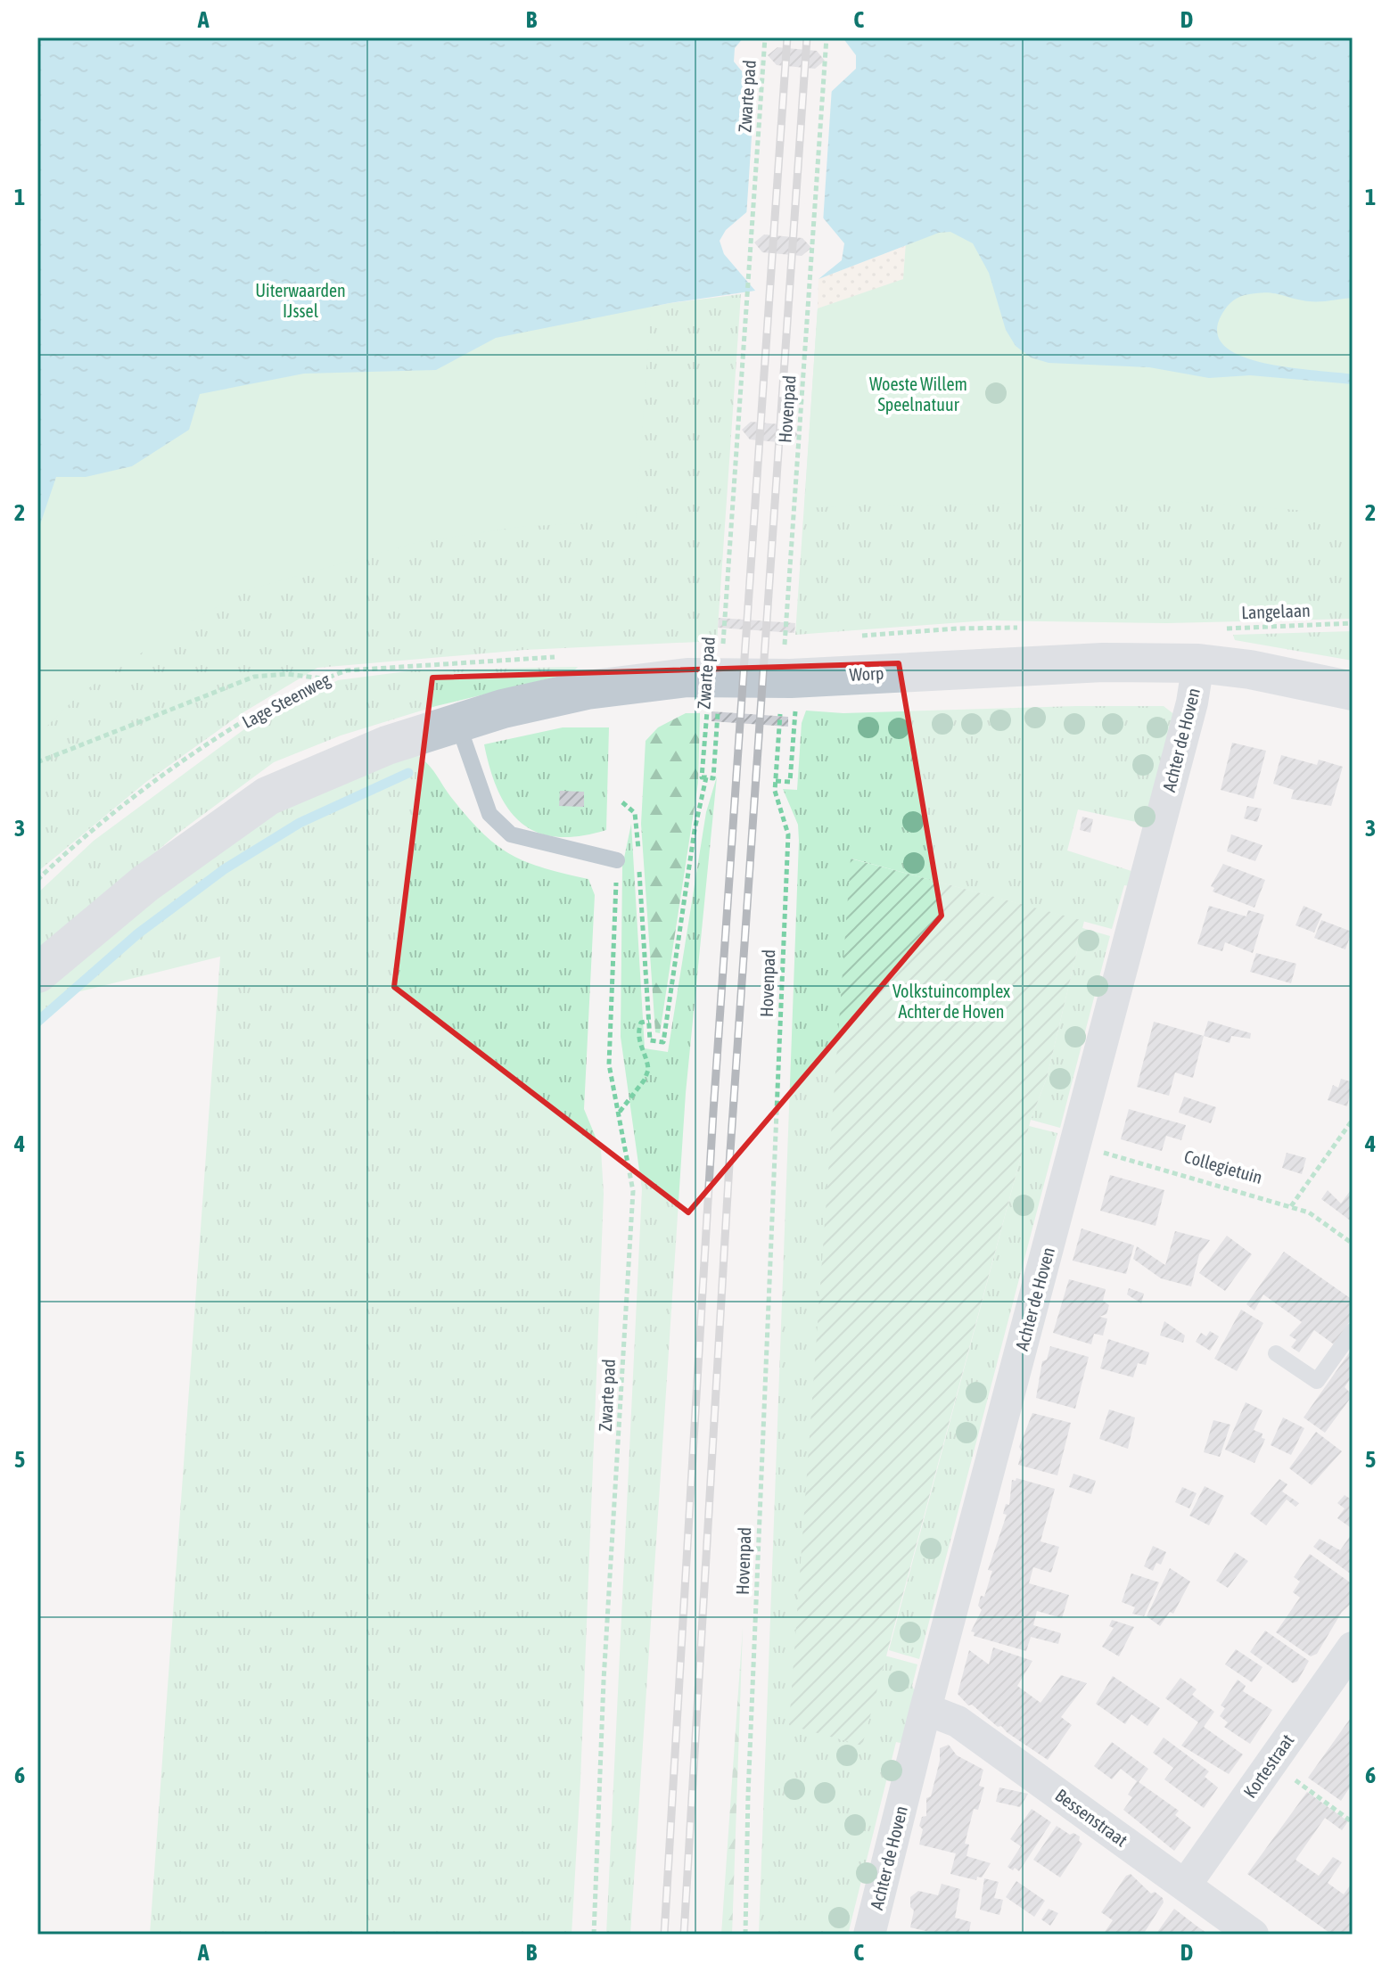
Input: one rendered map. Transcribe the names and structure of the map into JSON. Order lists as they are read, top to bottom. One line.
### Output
{"streets":{"street":["Worp","Achter de Hoven","Kortestraat","Bessenstraat"],"path":["Zwarte pad","Hovenpad","Langelaan","Lage Steenweg","Collegietuin"]},"crossings":[["Langelaan","Worp"],["Langelaan","Achter de Hoven"],["Worp","Achter de Hoven"],["Achter de Hoven","Collegietuin"],["Achter de Hoven","Bessenstraat"],["Kortestraat","Bessenstraat"]],"parks":["Uiterwaarden IJssel","Woeste Willem Speelnatuur","Volkstuincomplex Achter de Hoven"],"grid":{"columns":["A","B","C","D"],"rows":["1","2","3","4","5","6"]}}
